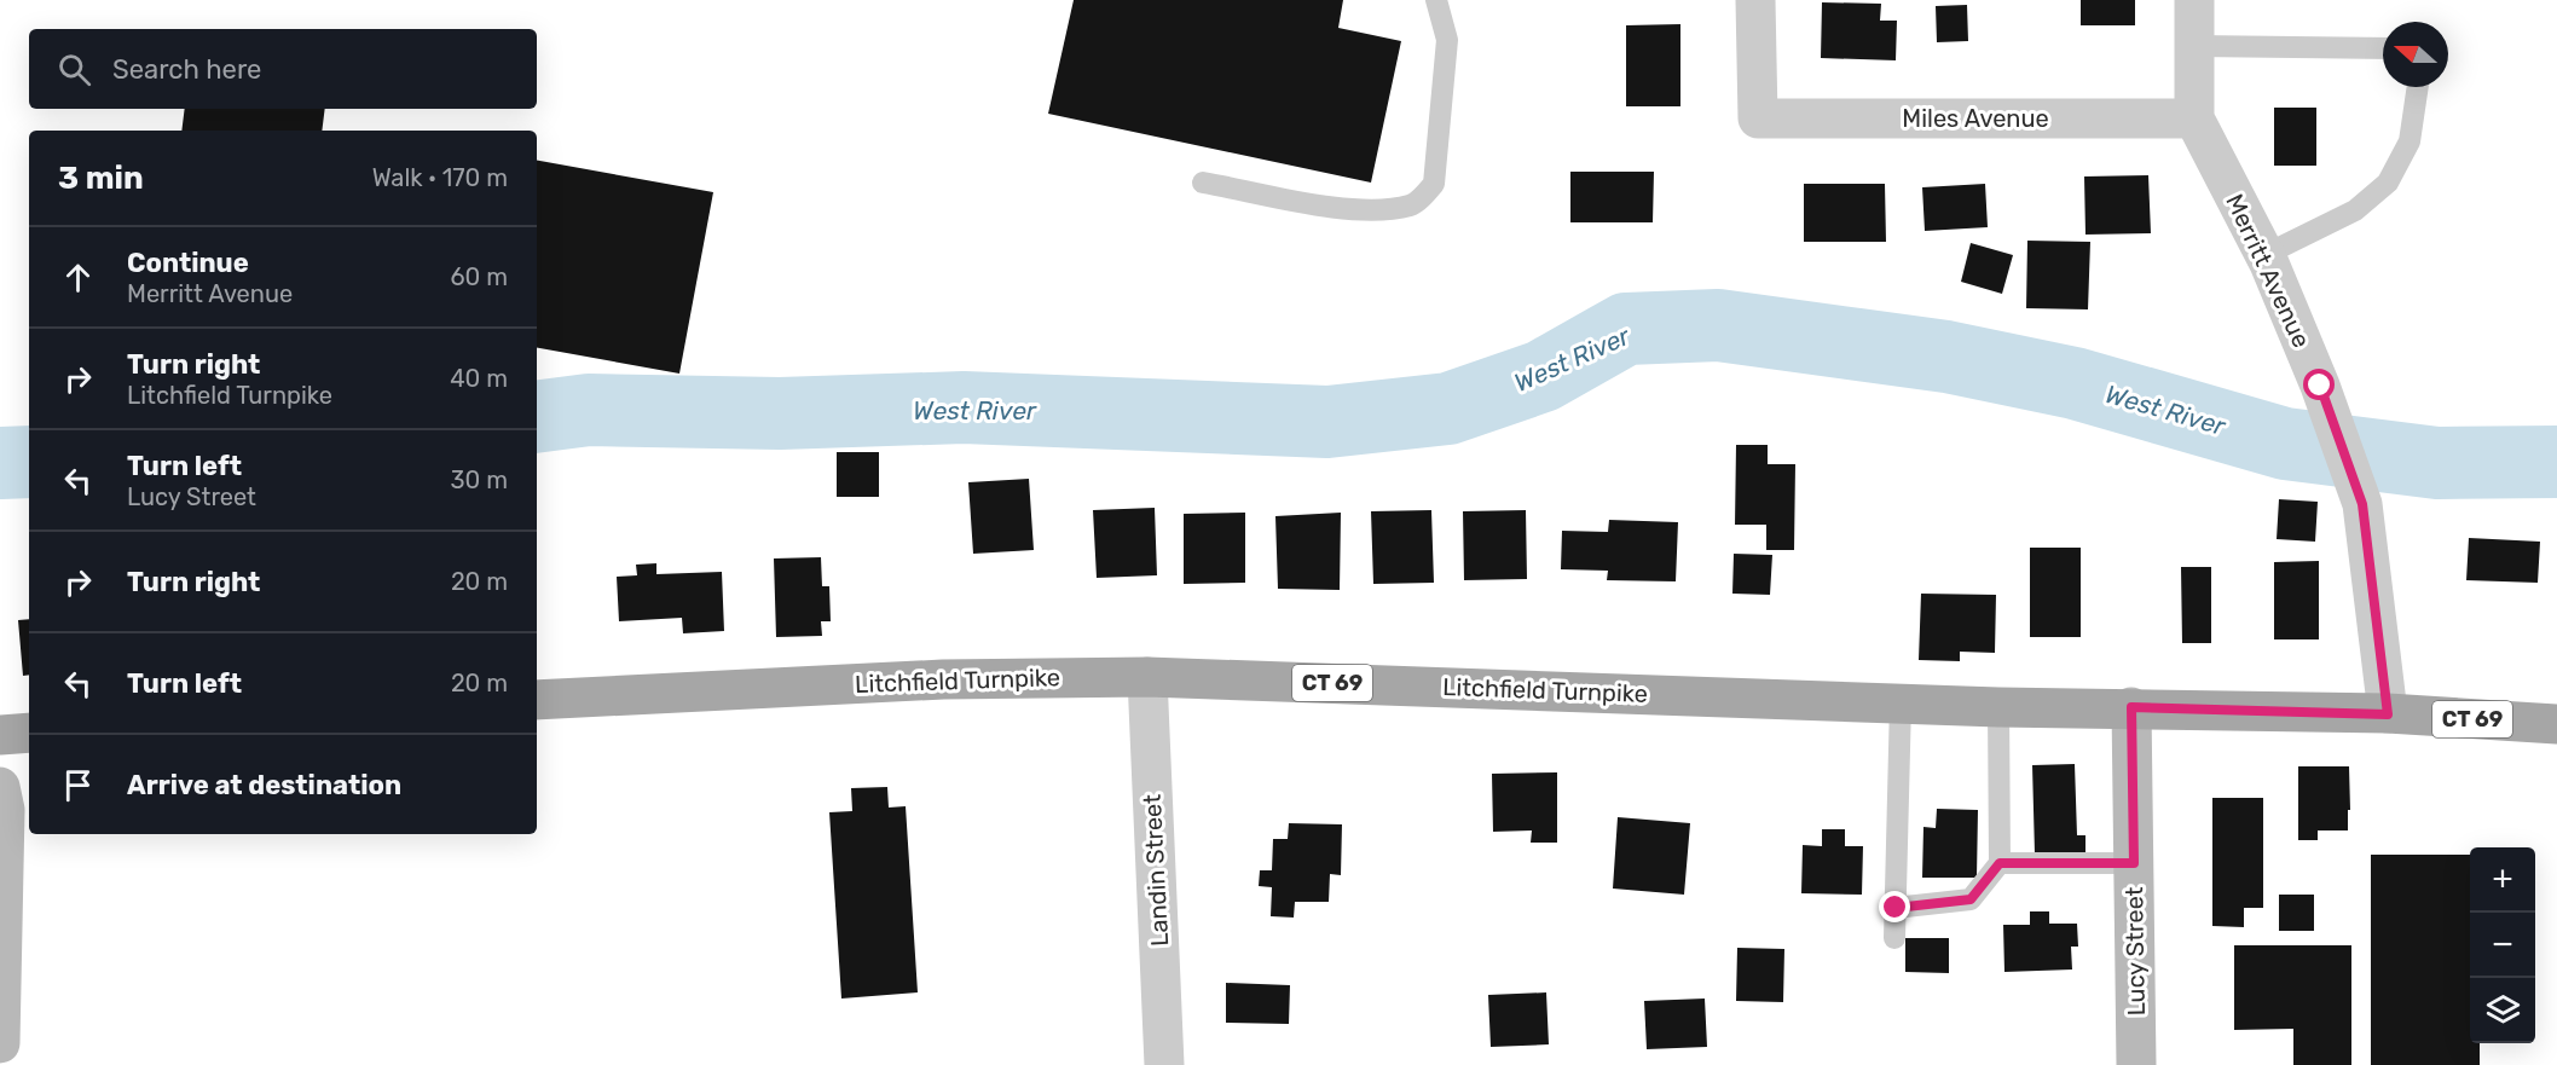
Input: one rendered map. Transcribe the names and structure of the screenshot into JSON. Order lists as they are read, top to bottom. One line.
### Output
{"streets":{"main road":["Litchfield Turnpike","CT 69","Lucy Street"],"street":["Miles Avenue","Merritt Avenue","Landin Street"]},"crossings":[["Miles Avenue","Merritt Avenue"],["Merritt Avenue","Litchfield Turnpike"],["Litchfield Turnpike","Landin Street"],["Litchfield Turnpike","Lucy Street"]],"water":["West River"],"north":"left","page":{"search":"Search here","heading":["3 min","Walk · 170 m"],"list":[["Continue","Merritt Avenue","60 m"],["Turn right","Litchfield Turnpike","40 m"],["Turn left","Lucy Street","30 m"],["Turn right","20 m"],["Turn left","20 m"],"Arrive at destination"],"map_buttons":["+","−"]}}
